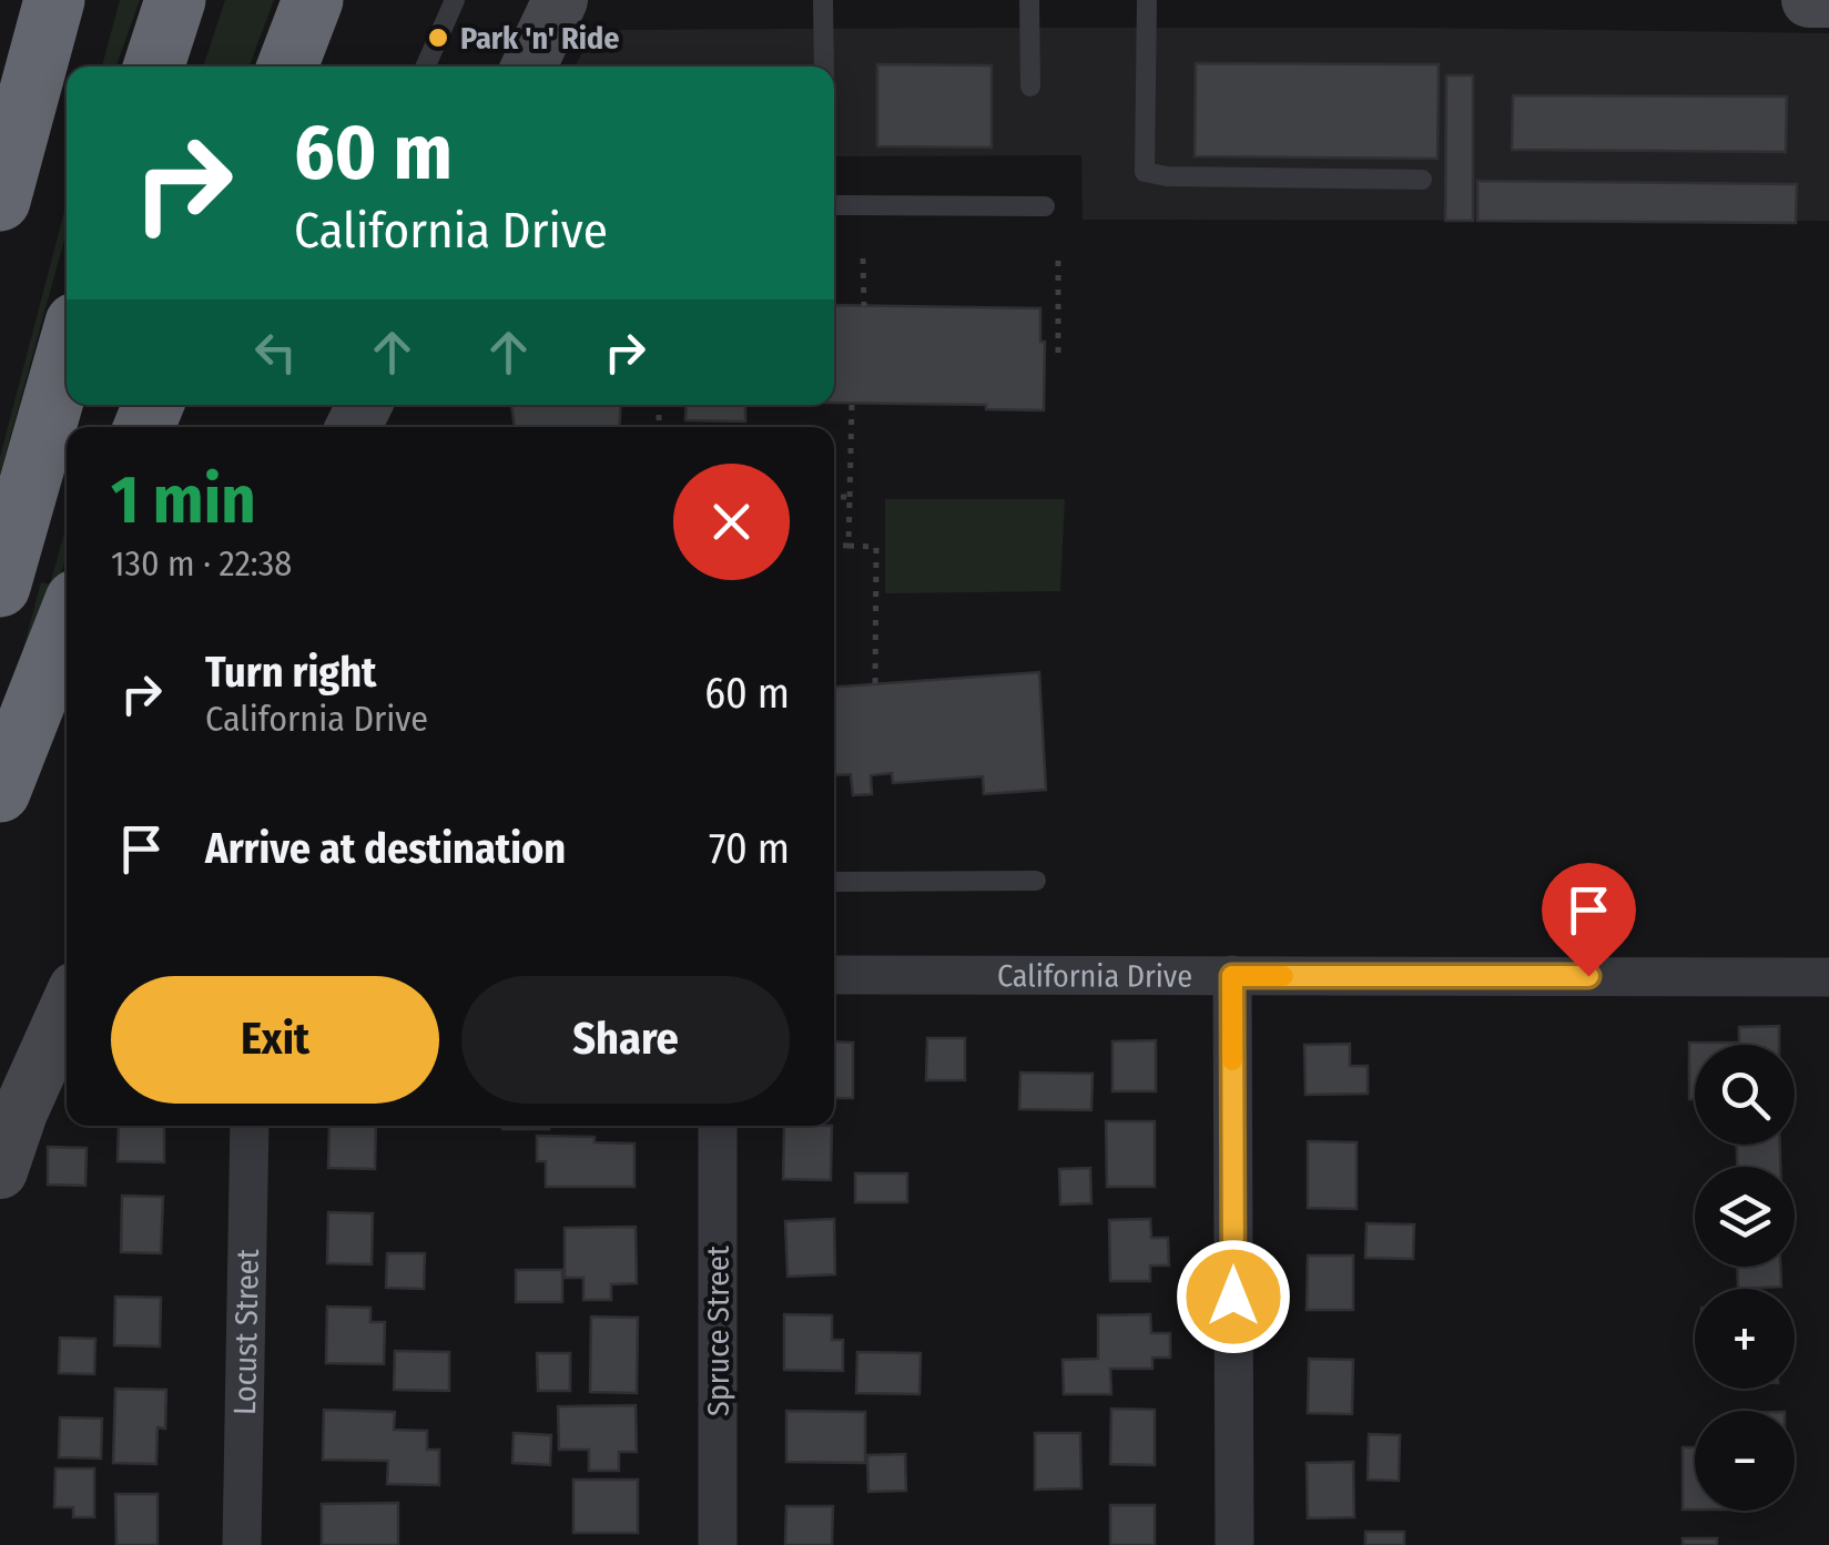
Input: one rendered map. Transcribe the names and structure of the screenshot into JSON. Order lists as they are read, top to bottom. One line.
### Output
{"streets":{"street":["California Drive","Locust Street","Spruce Street"]},"places":["Park 'n' Ride"],"page":{"turn":["60 m","California Drive"],"heading":["1 min","130 m · 22:38"],"list":[{"name":"Turn right","note":"California Drive","value":"60 m"},{"name":"Arrive at destination","value":"70 m"}],"buttons":["Exit","Share"],"map_buttons":["+","−"]}}
